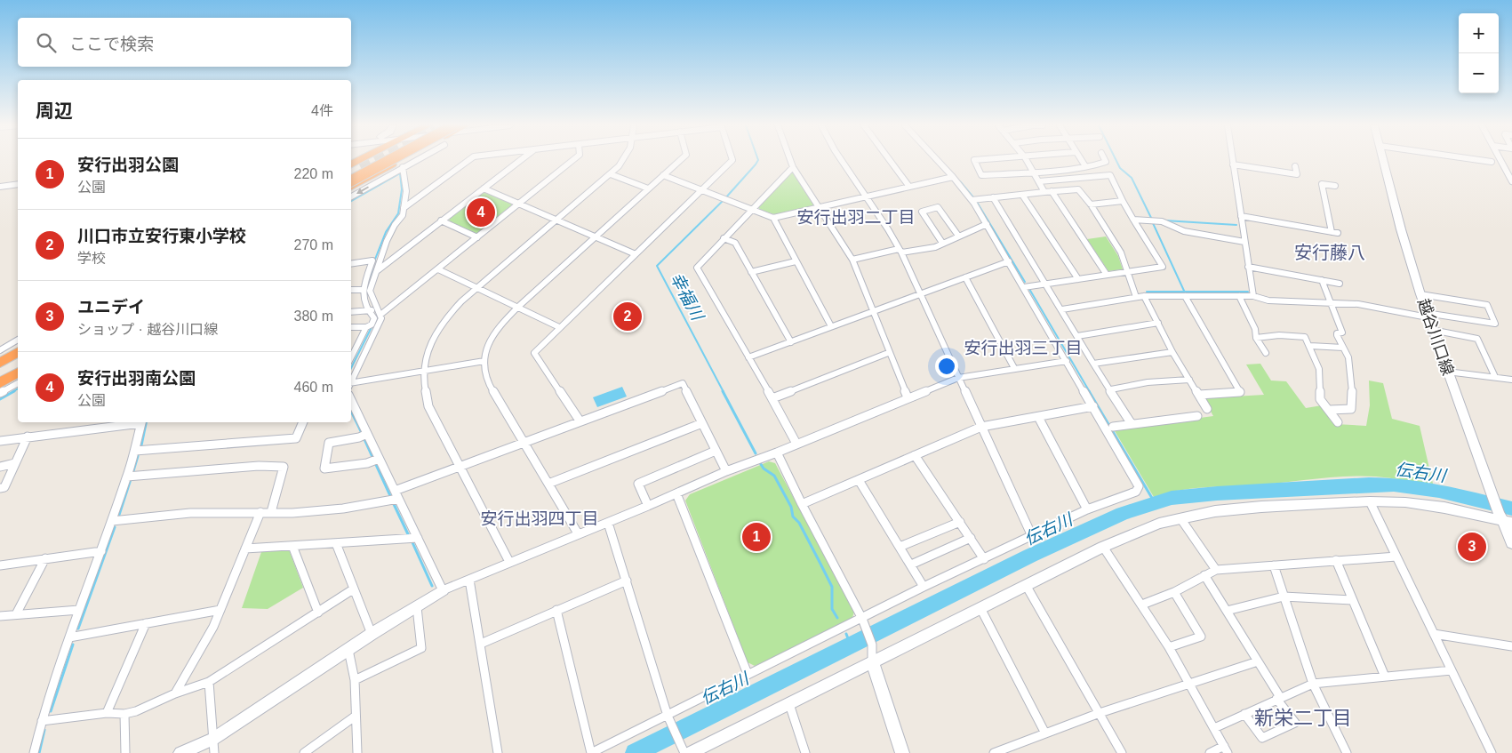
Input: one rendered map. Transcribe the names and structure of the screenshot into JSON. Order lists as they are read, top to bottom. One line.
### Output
{"streets":{"street":["越谷川口線"]},"districts":["安行出羽二丁目","安行藤八","安行出羽三丁目","安行出羽四丁目","新栄二丁目"],"water":["幸福川","伝右川"],"page":{"map_buttons":["+","−"],"search":"ここで検索","heading":["周辺","4件"],"list":[{"mark":"1","name":"安行出羽公園","note":"公園","value":"220 m"},{"mark":"2","name":"川口市立安行東小学校","note":"学校","value":"270 m"},{"mark":"3","name":"ユニデイ","note":"ショップ · 越谷川口線","value":"380 m"},{"mark":"4","name":"安行出羽南公園","note":"公園","value":"460 m"}],"pins":["4","2","1","3"]}}
